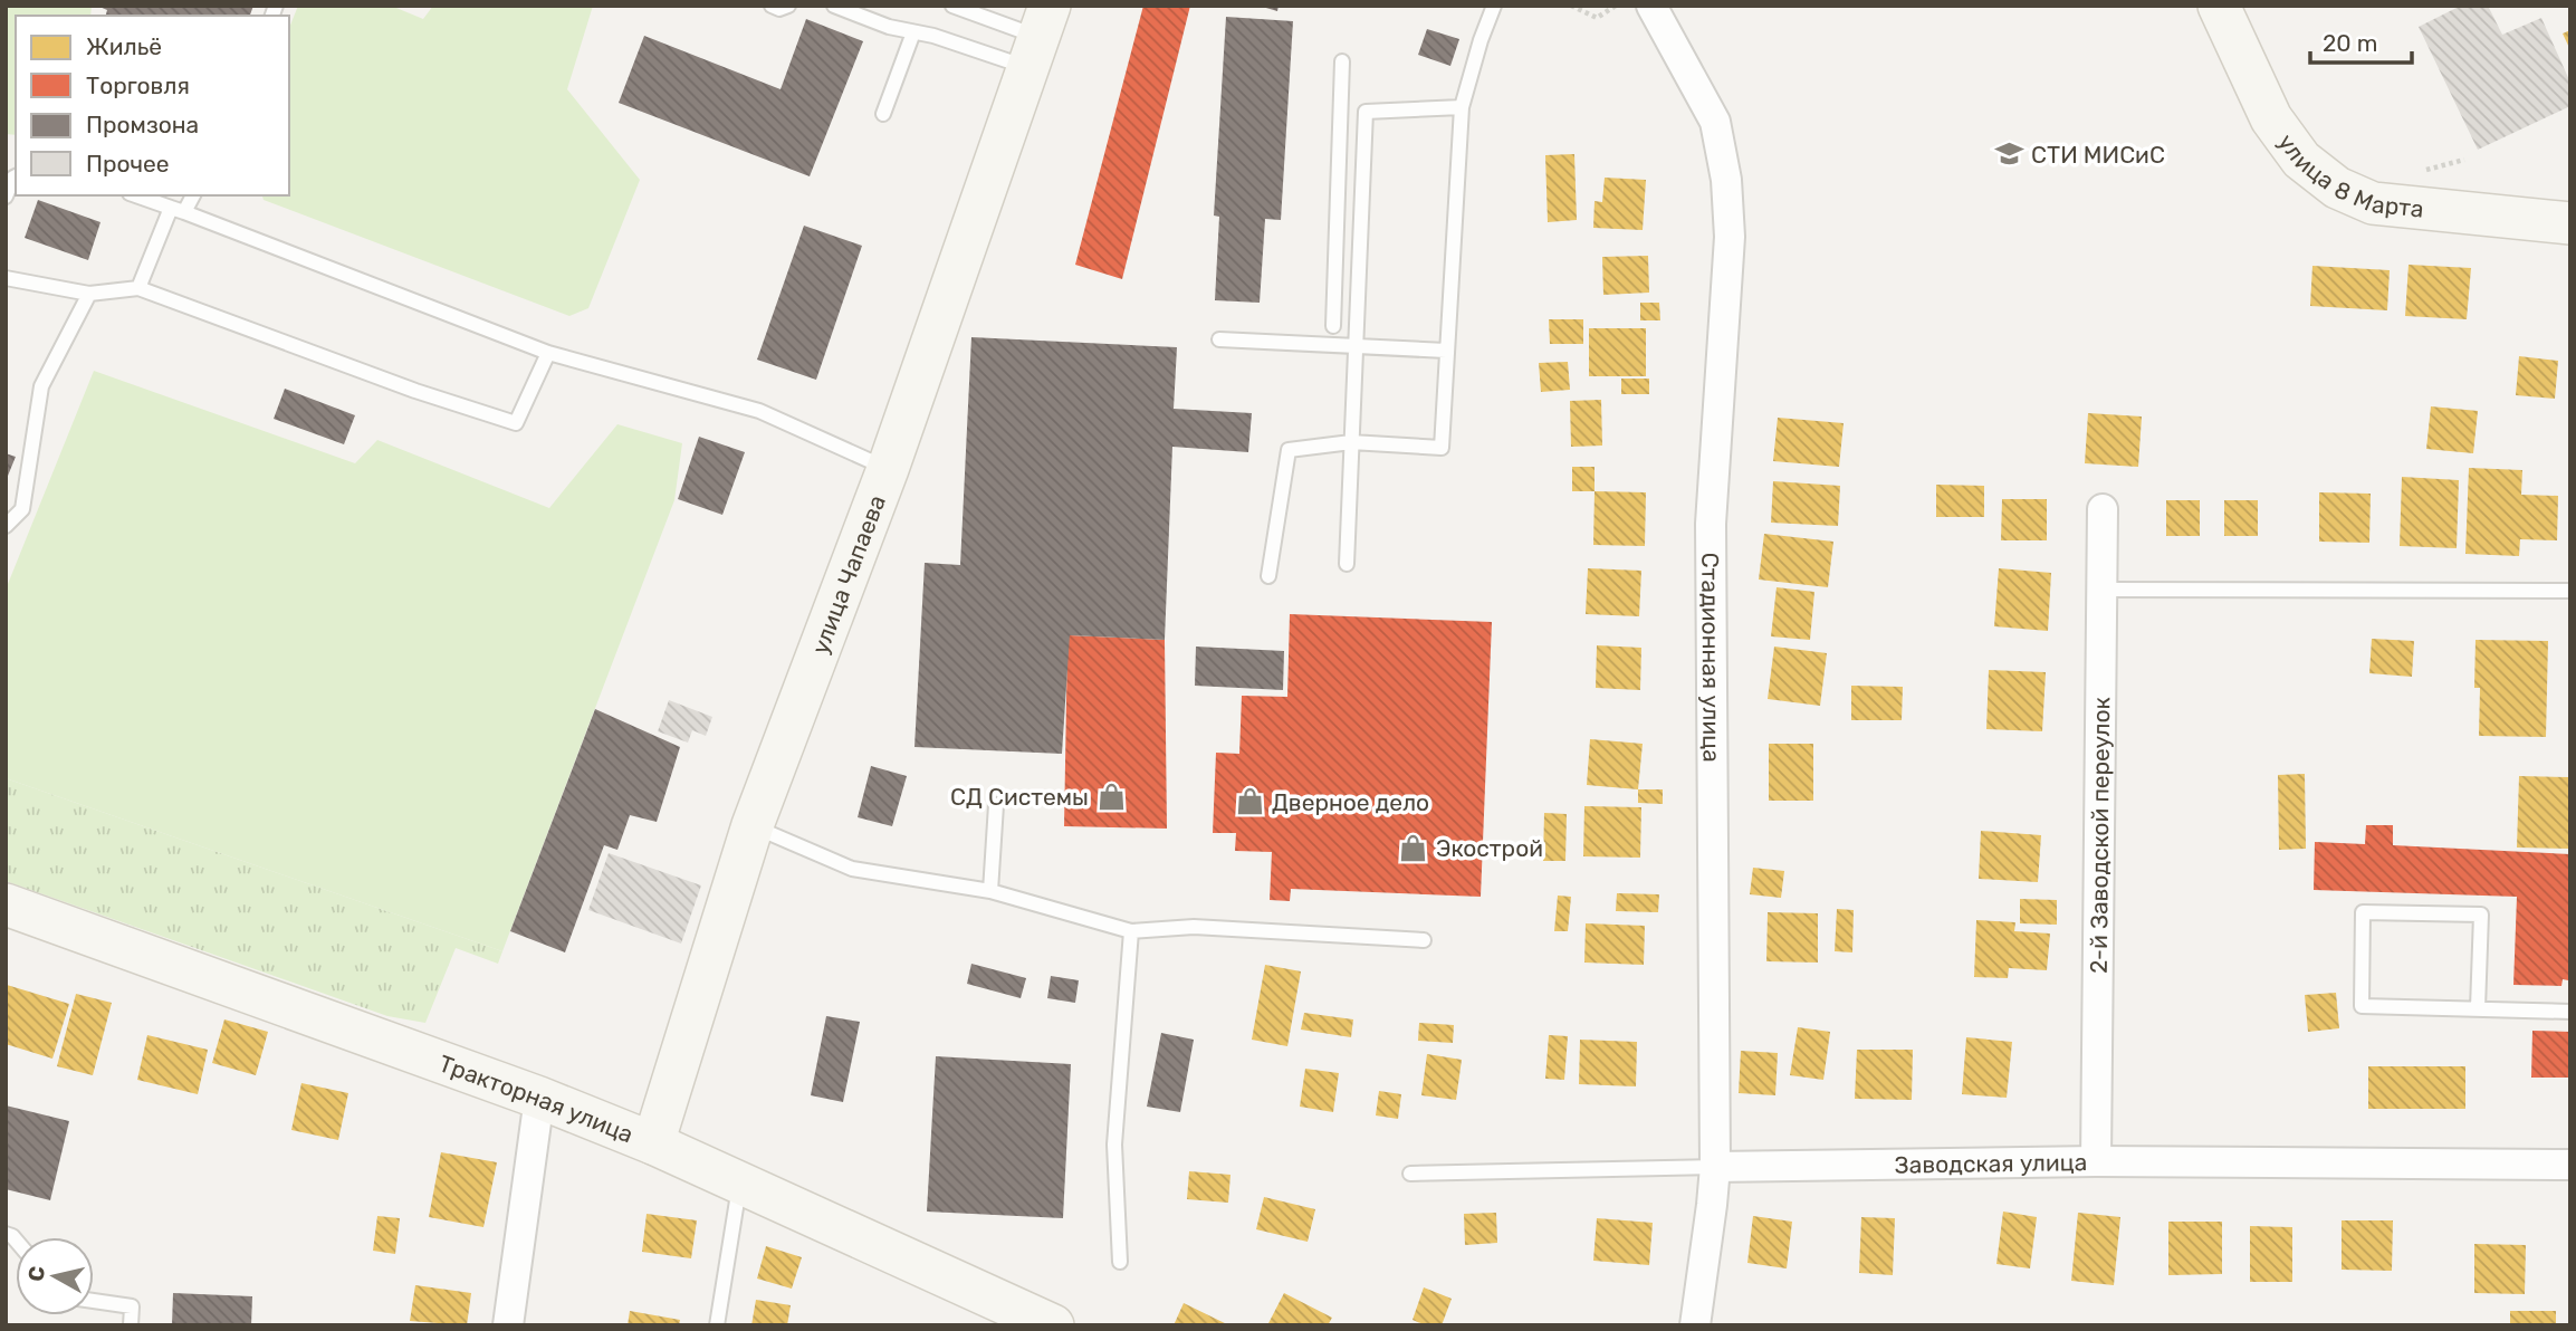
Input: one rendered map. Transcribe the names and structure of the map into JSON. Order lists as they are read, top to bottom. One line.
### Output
{"streets":{"main road":["улица 8 Марта","улица Чапаева","Тракторная улица"],"street":["Стадионная улица","2-й Заводской переулок","Заводская улица"]},"crossings":[["улица Чапаева","Тракторная улица"],["Стадионная улица","Заводская улица"],["2-й Заводской переулок","Заводская улица"]],"places":{"school or university":["СТИ МИСиС"],"shop":["СД Системы","Дверное дело","Экострой"]},"legend":["Жильё","Торговля","Промзона","Прочее"],"scale_bar":"20 m","north":"left"}
